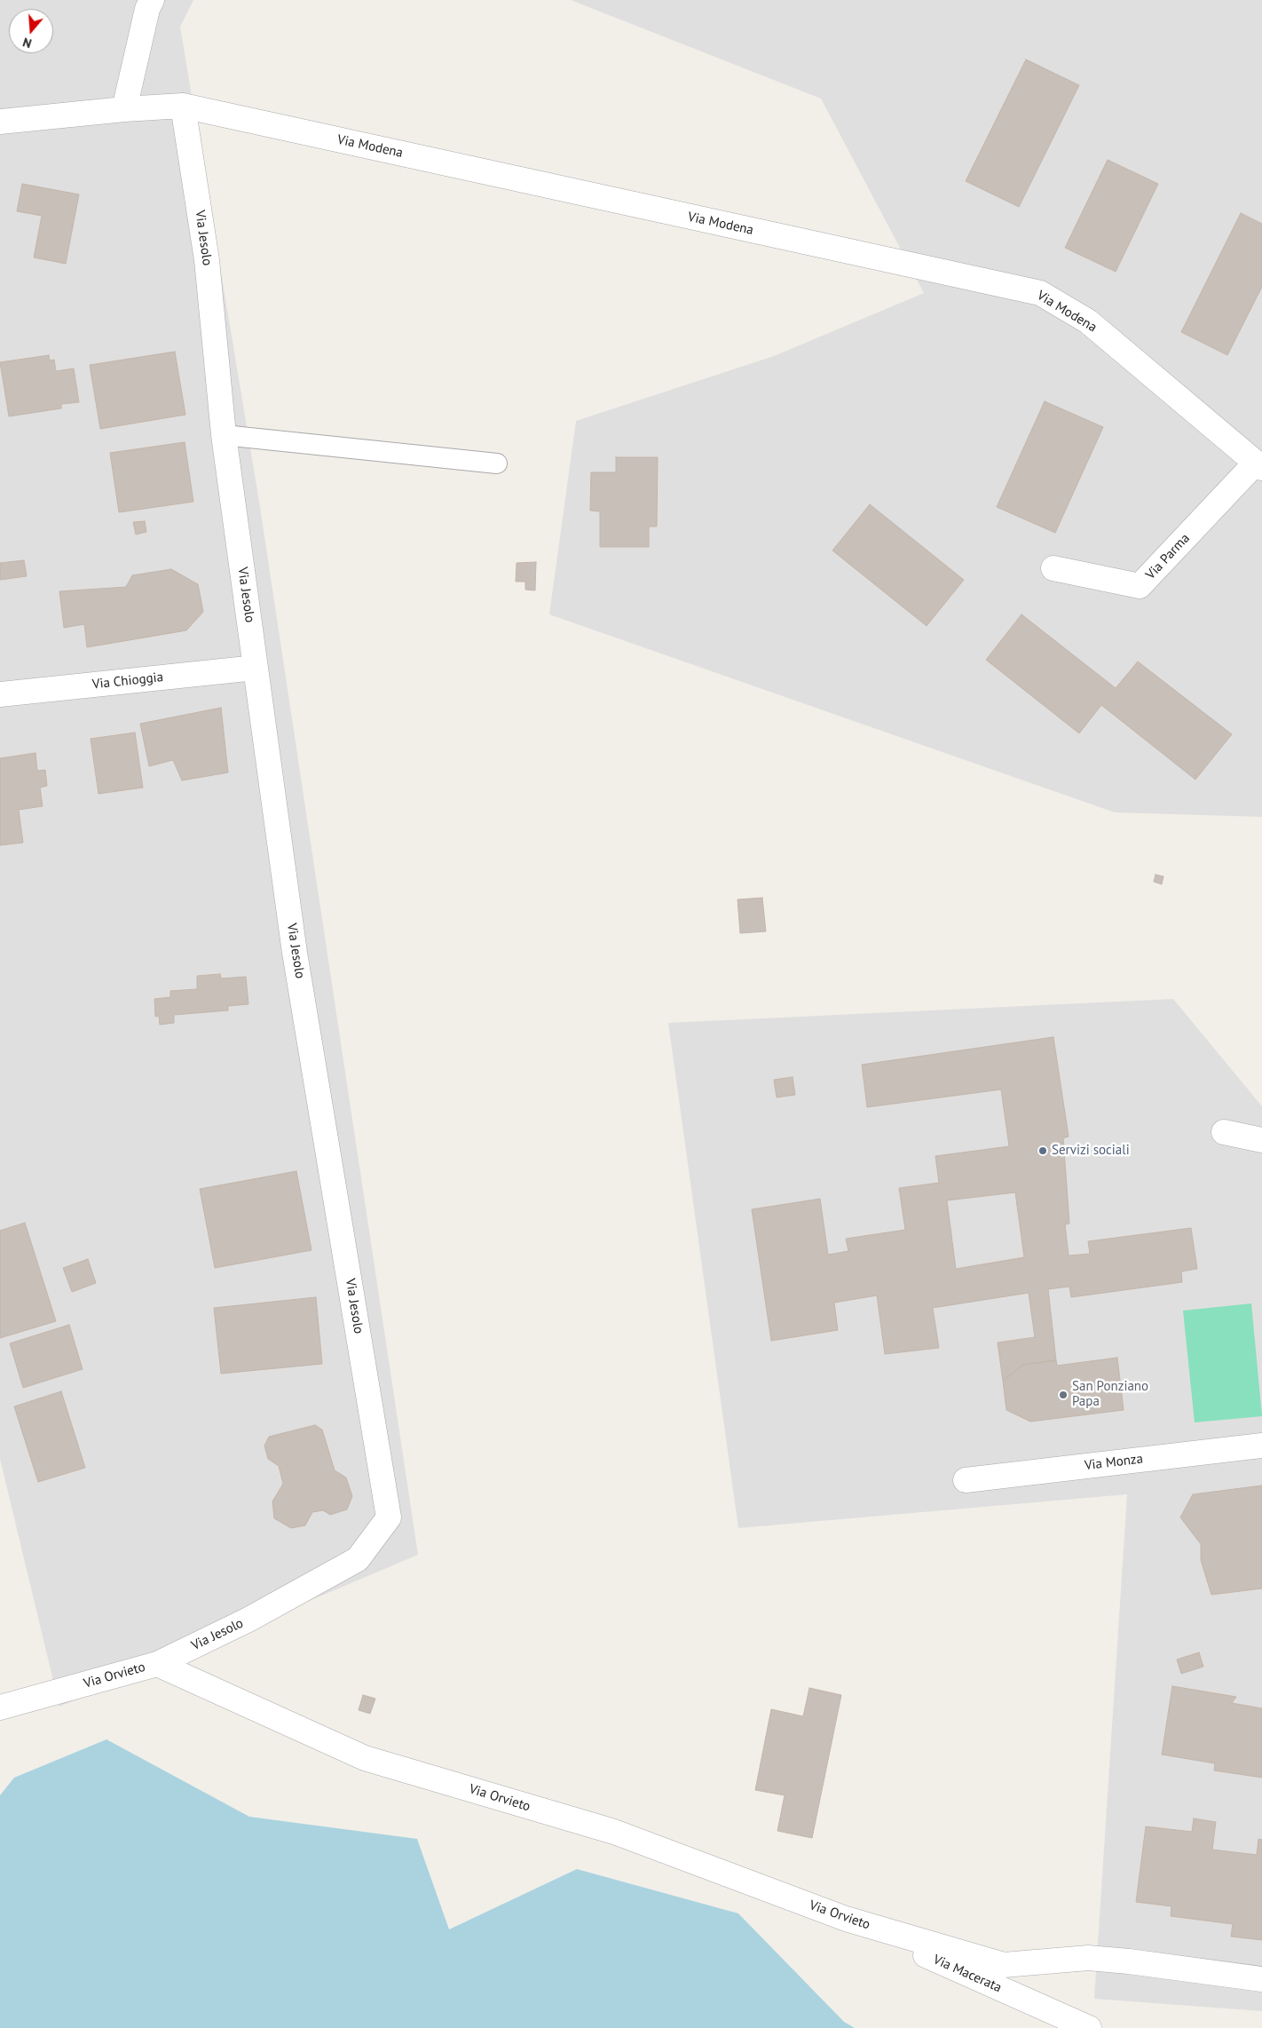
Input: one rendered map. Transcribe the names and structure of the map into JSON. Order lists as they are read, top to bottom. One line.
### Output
{"streets":{"street":["Via Modena","Via Jesolo","Via Parma","Via Chioggia","Via Monza","Via Orvieto","Via Macerata"]},"crossings":[["Via Modena","Via Jesolo"],["Via Modena","Via Parma"],["Via Jesolo","Via Chioggia"],["Via Jesolo","Via Orvieto"],["Via Orvieto","Via Macerata"]],"places":["Servizi sociali","San Ponziano Papa"],"north":"bottom"}
